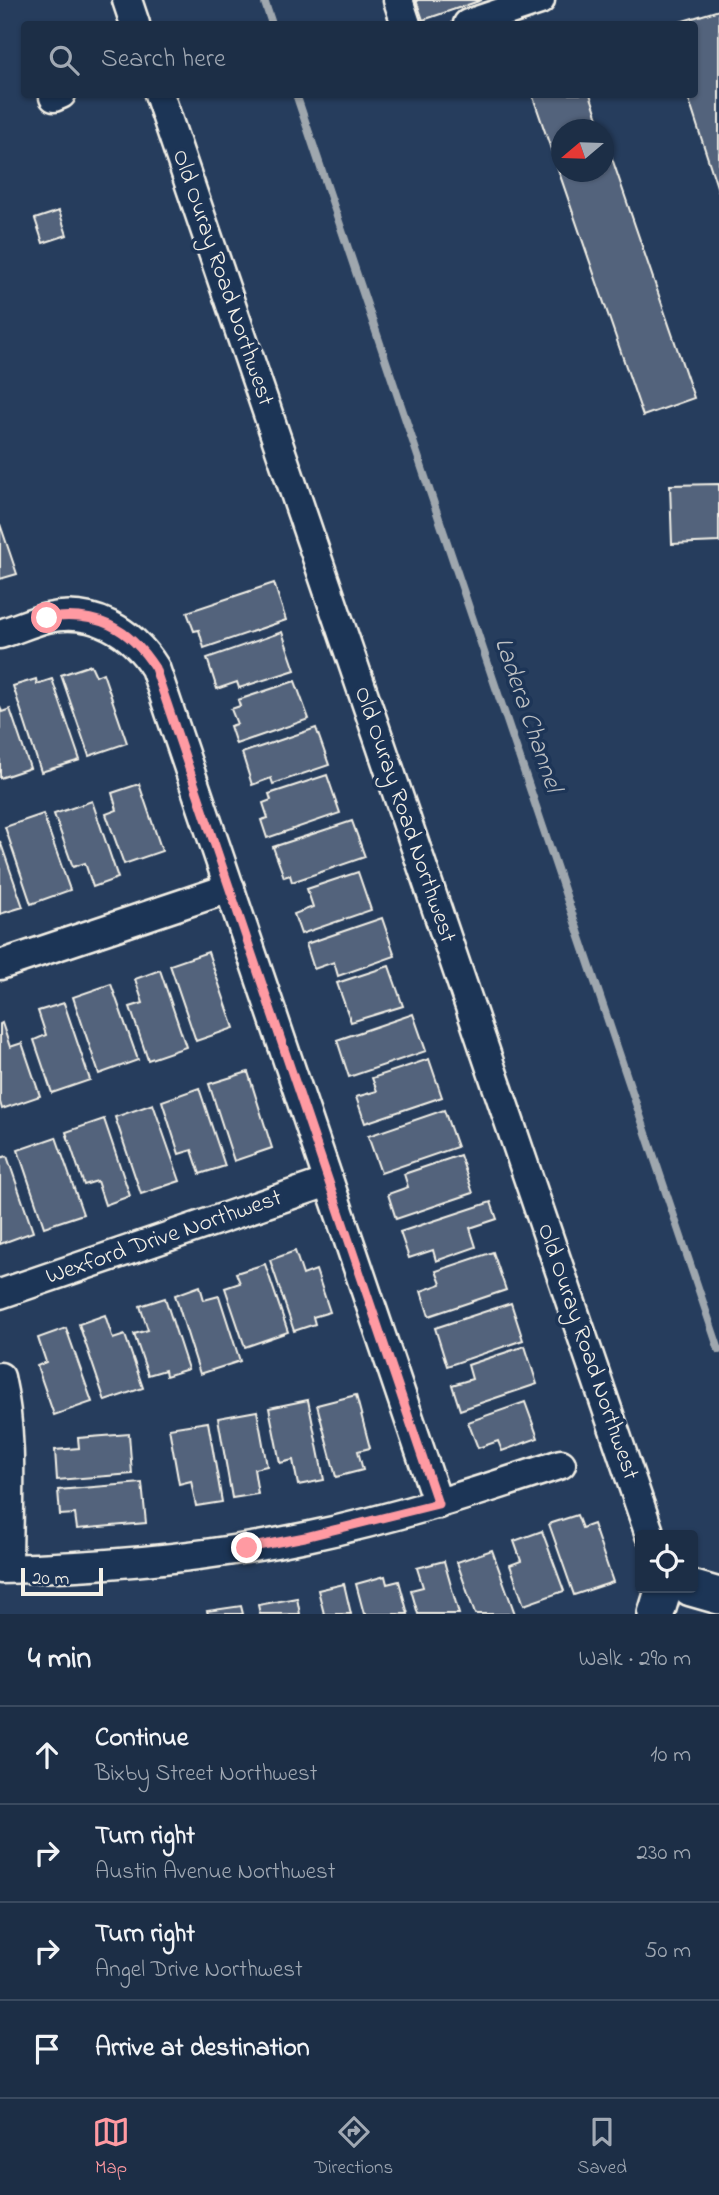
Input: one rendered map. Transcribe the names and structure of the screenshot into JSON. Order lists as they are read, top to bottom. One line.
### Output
{"streets":{"street":["Old Ouray Road Northwest","Wexford Drive Northwest"]},"water":["Ladera Channel"],"scale_bar":"20 m","north":"left","page":{"search":"Search here","scale":"20 m","heading":["4 min","Walk · 290 m"],"list":[["Continue","Bixby Street Northwest","10 m"],["Turn right","Austin Avenue Northwest","230 m"],["Turn right","Angel Drive Northwest","50 m"],"Arrive at destination"],"nav":["Map","Directions","Saved"]}}
